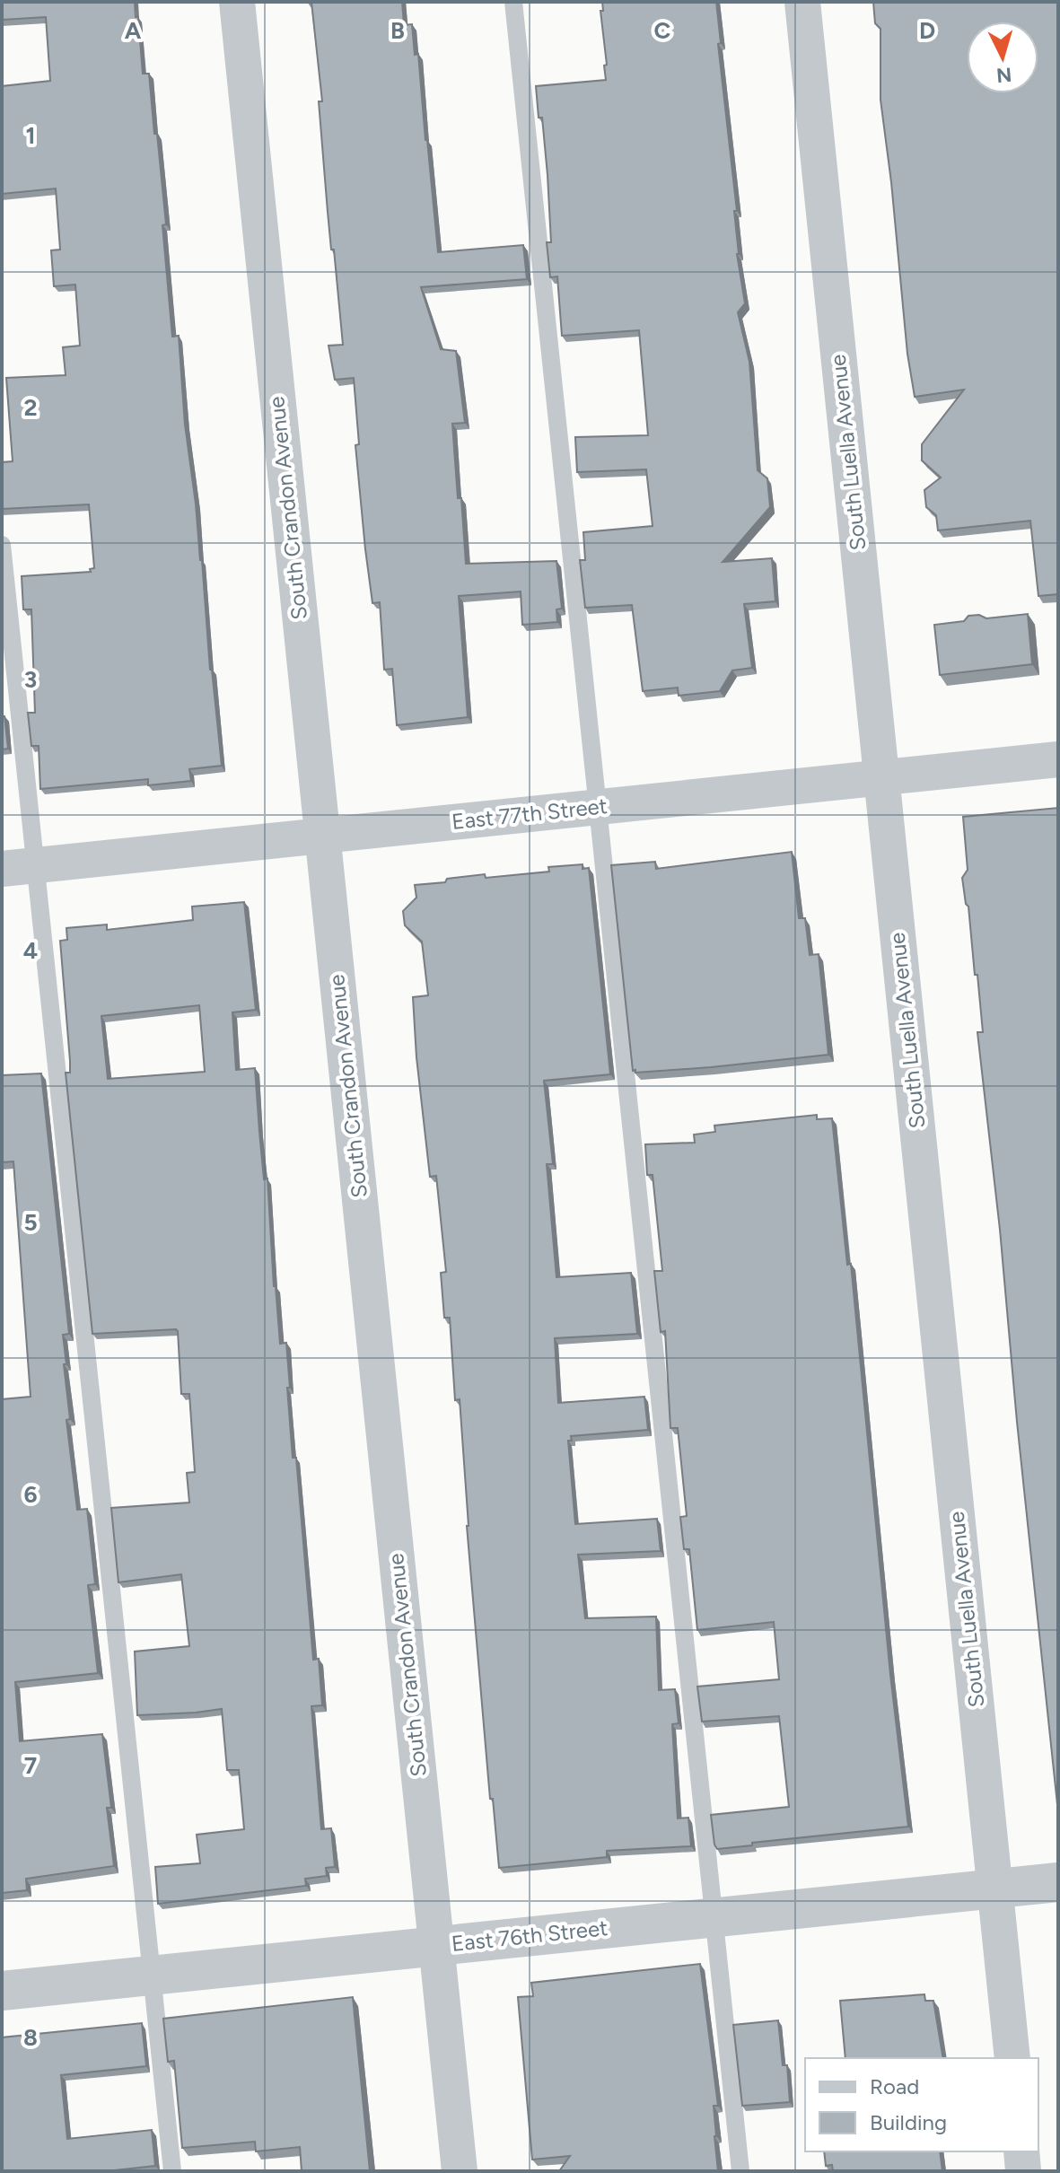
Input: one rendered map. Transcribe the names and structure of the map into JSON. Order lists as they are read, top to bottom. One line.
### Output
{"streets":{"street":["South Luella Avenue","South Crandon Avenue","East 77th Street","East 76th Street"]},"crossings":[["South Luella Avenue","East 77th Street"],["South Luella Avenue","East 76th Street"],["South Crandon Avenue","East 77th Street"],["South Crandon Avenue","East 76th Street"]],"legend":["Road","Building"],"north":"bottom","grid":{"columns":["A","B","C","D"],"rows":["1","2","3","4","5","6","7","8"]}}
